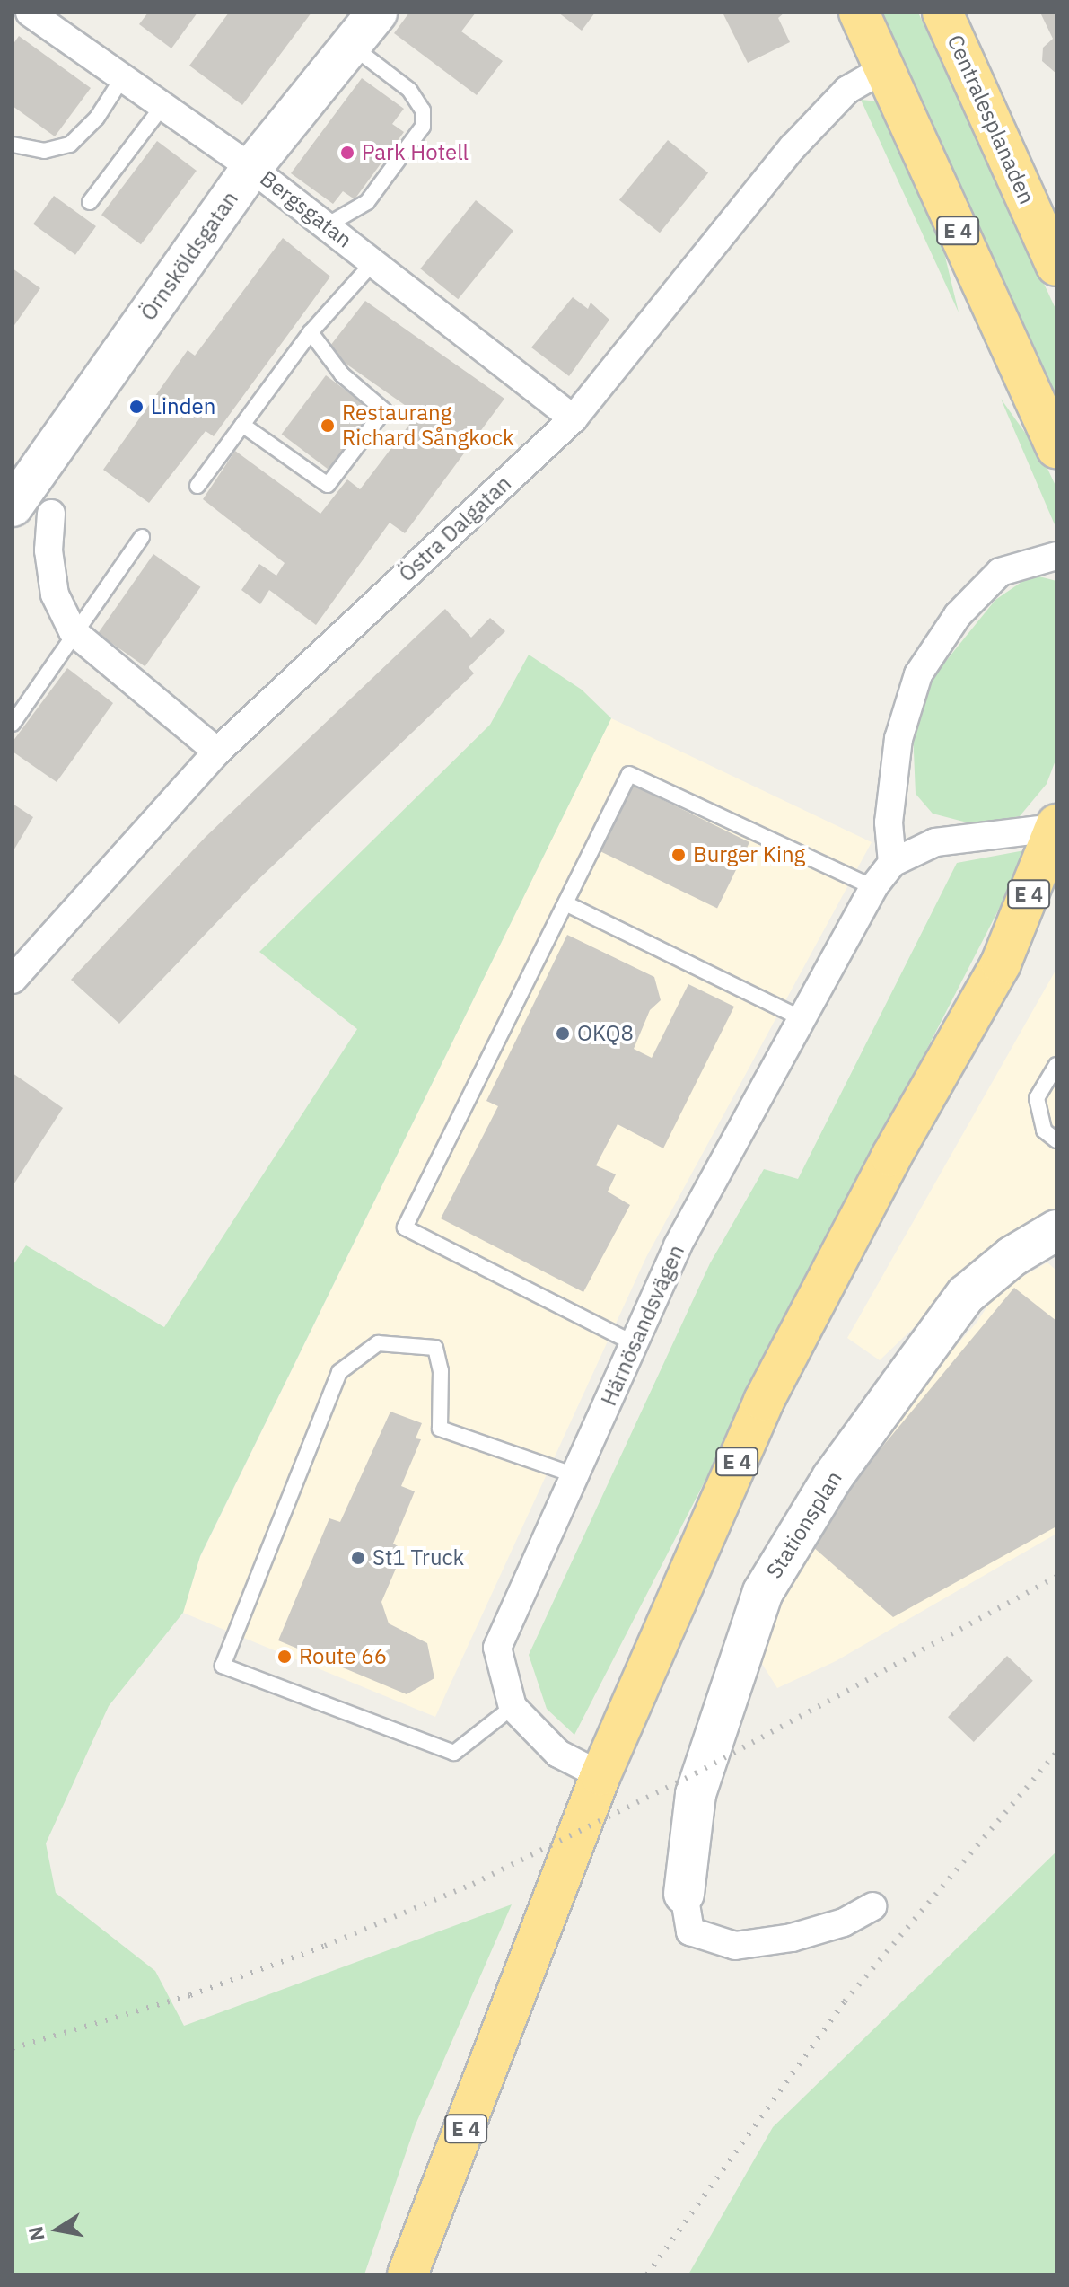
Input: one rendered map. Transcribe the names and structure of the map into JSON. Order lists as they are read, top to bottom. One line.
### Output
{"streets":{"highway":["Centralesplanaden","E 4"],"street":["Bergsgatan","Örnsköldsgatan","Östra Dalgatan","Härnösandsvägen","Stationsplan"]},"crossings":[["Bergsgatan","Örnsköldsgatan"],["Bergsgatan","Östra Dalgatan"],["E 4","Östra Dalgatan"],["E 4","Härnösandsvägen"]],"places":["Park Hotell","Linden","Restaurang Richard Sångkock","Burger King","OKQ8","St1 Truck","Route 66"],"north":"left"}
